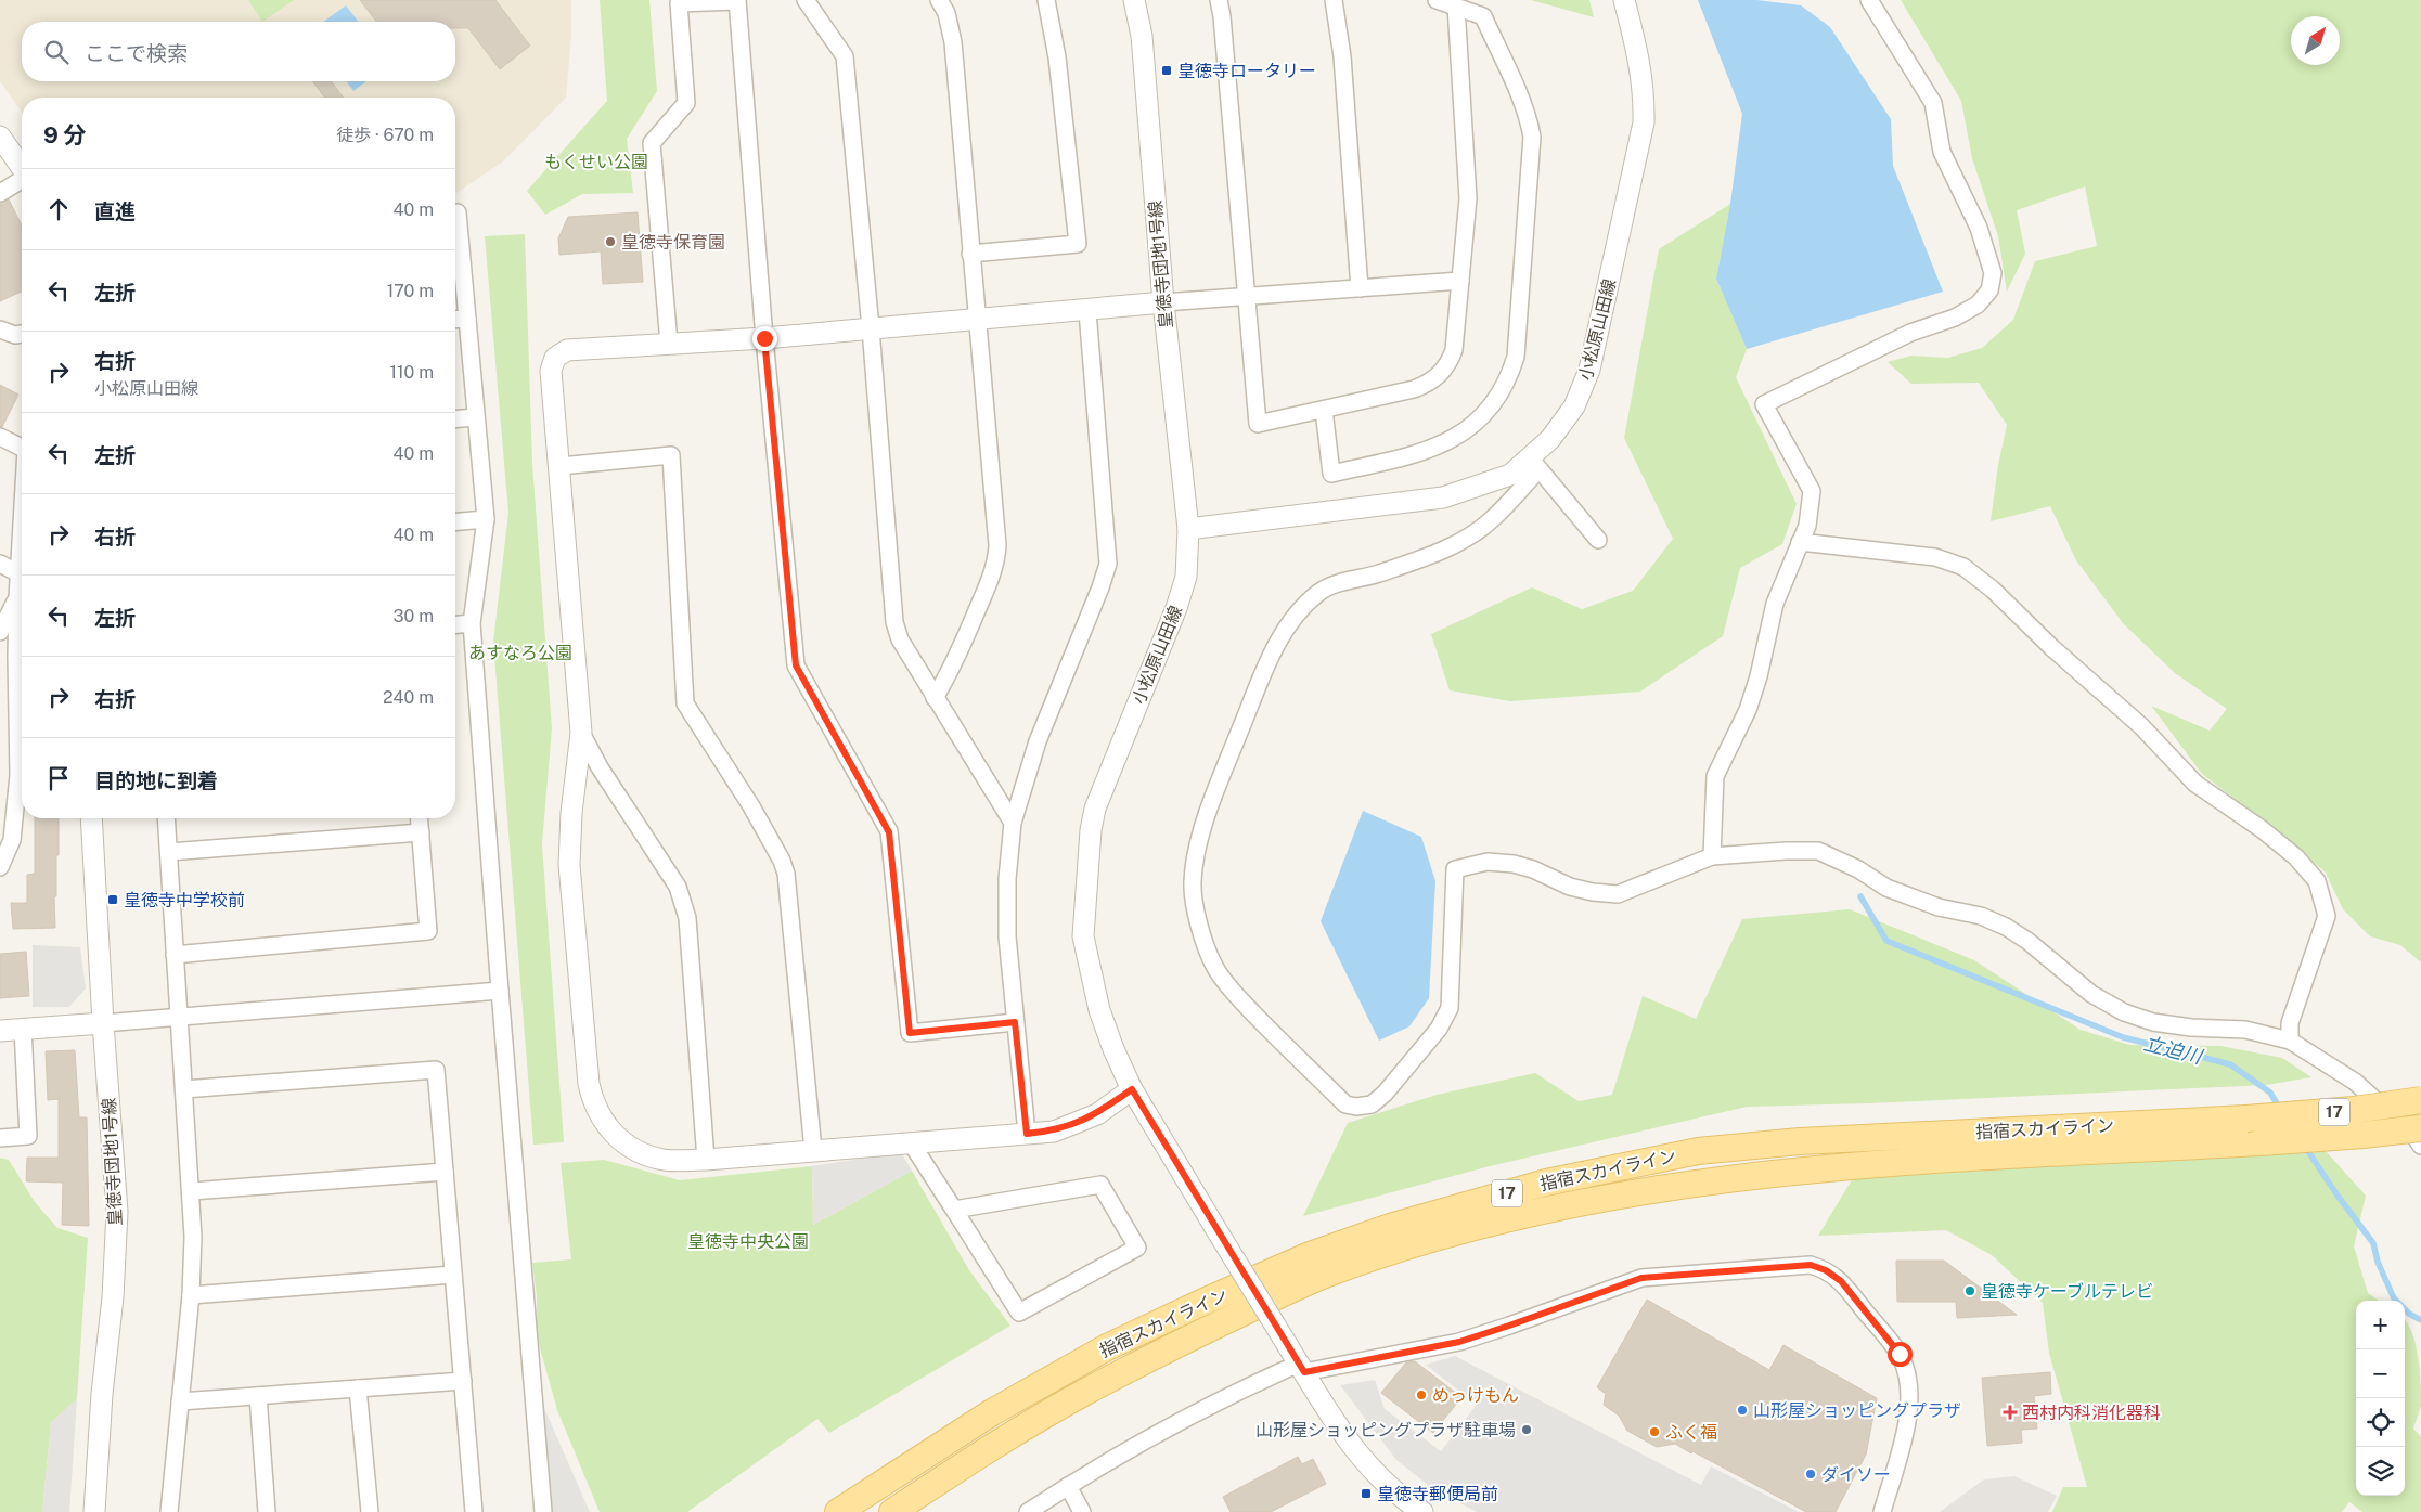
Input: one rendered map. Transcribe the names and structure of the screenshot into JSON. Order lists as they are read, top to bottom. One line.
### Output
{"streets":{"main road":["17","指宿スカイライン"],"street":["皇徳寺団地1号線","小松原山田線"]},"crossings":[["皇徳寺団地1号線","小松原山田線"]],"water":["立迫川"],"parks":["もくせい公園","あすなろ公園","皇徳寺中央公園"],"places":{"transit":["皇徳寺ロータリー","皇徳寺中学校前","皇徳寺郵便局前"],"other":["皇徳寺保育園","皇徳寺ケーブルテレビ","めっけもん","山形屋ショッピングプラザ","山形屋ショッピングプラザ駐車場","ふく福","ダイソー"],"health":["西村内科消化器科"]},"north":"top right","page":{"search":"ここで検索","heading":["9 分","徒歩 · 670 m"],"list":[["直進","40 m"],["左折","170 m"],["右折","小松原山田線","110 m"],["左折","40 m"],["右折","40 m"],["左折","30 m"],["右折","240 m"],"目的地に到着"],"map_buttons":["+","−"]}}
